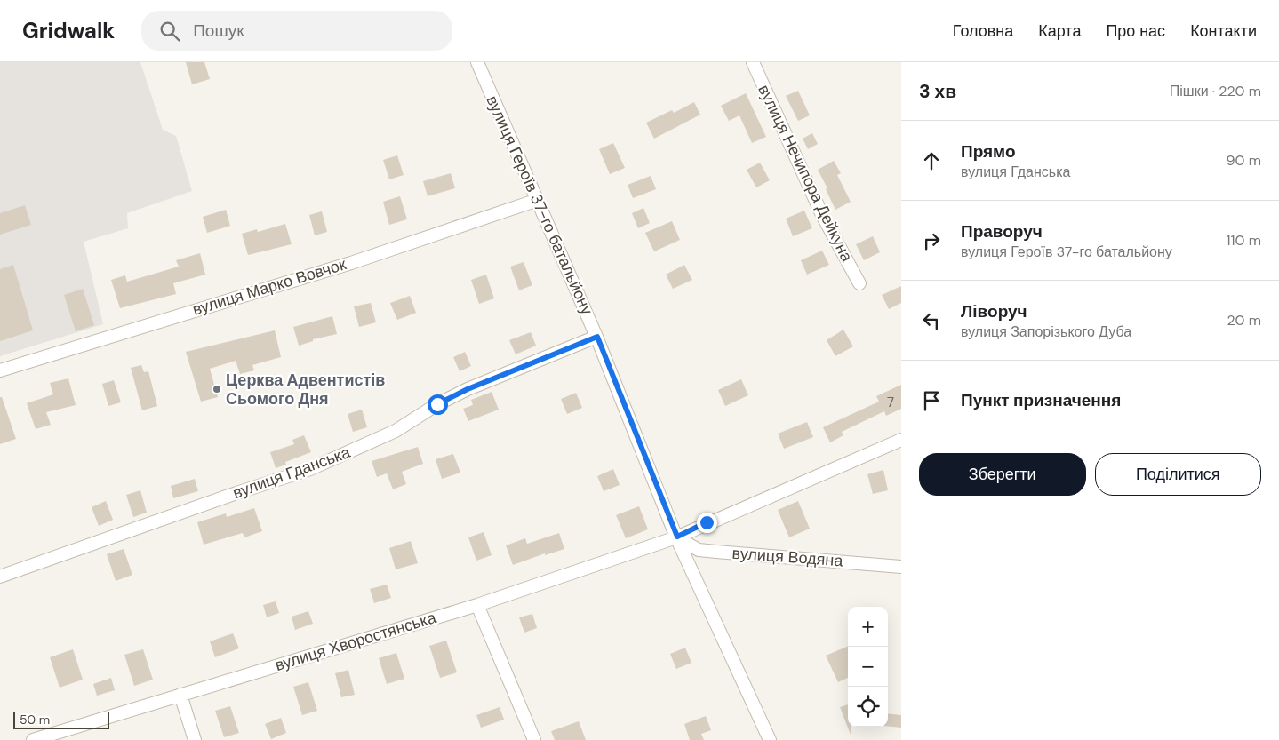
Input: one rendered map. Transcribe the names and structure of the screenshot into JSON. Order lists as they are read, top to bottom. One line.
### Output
{"streets":{"street":["вулиця Нечипора Дейкуна","вулиця Героїв 37-го батальйону","вулиця Марко Вовчок","вулиця Гданська","вулиця Водяна","вулиця Хворостянська"]},"crossings":[["вулиця Героїв 37-го батальйону","вулиця Марко Вовчок"],["вулиця Героїв 37-го батальйону","вулиця Гданська"],["вулиця Героїв 37-го батальйону","вулиця Водяна"],["вулиця Героїв 37-го батальйону","вулиця Хворостянська"],["вулиця Водяна","вулиця Хворостянська"]],"places":["Церква Адвентистів Сьомого Дня"],"house_numbers":["7"],"scale_bar":"50 m","page":{"header":"Gridwalk","search":"Пошук","nav":["Головна","Карта","Про нас","Контакти"],"heading":["3 хв","Пішки · 220 m"],"list":[["Прямо","вулиця Гданська","90 m"],["Праворуч","вулиця Героїв 37-го батальйону","110 m"],["Ліворуч","вулиця Запорізького Дуба","20 m"],"Пункт призначення"],"buttons":["Зберегти","Поділитися"],"map_buttons":["+","−"],"scale":"50 m"}}
